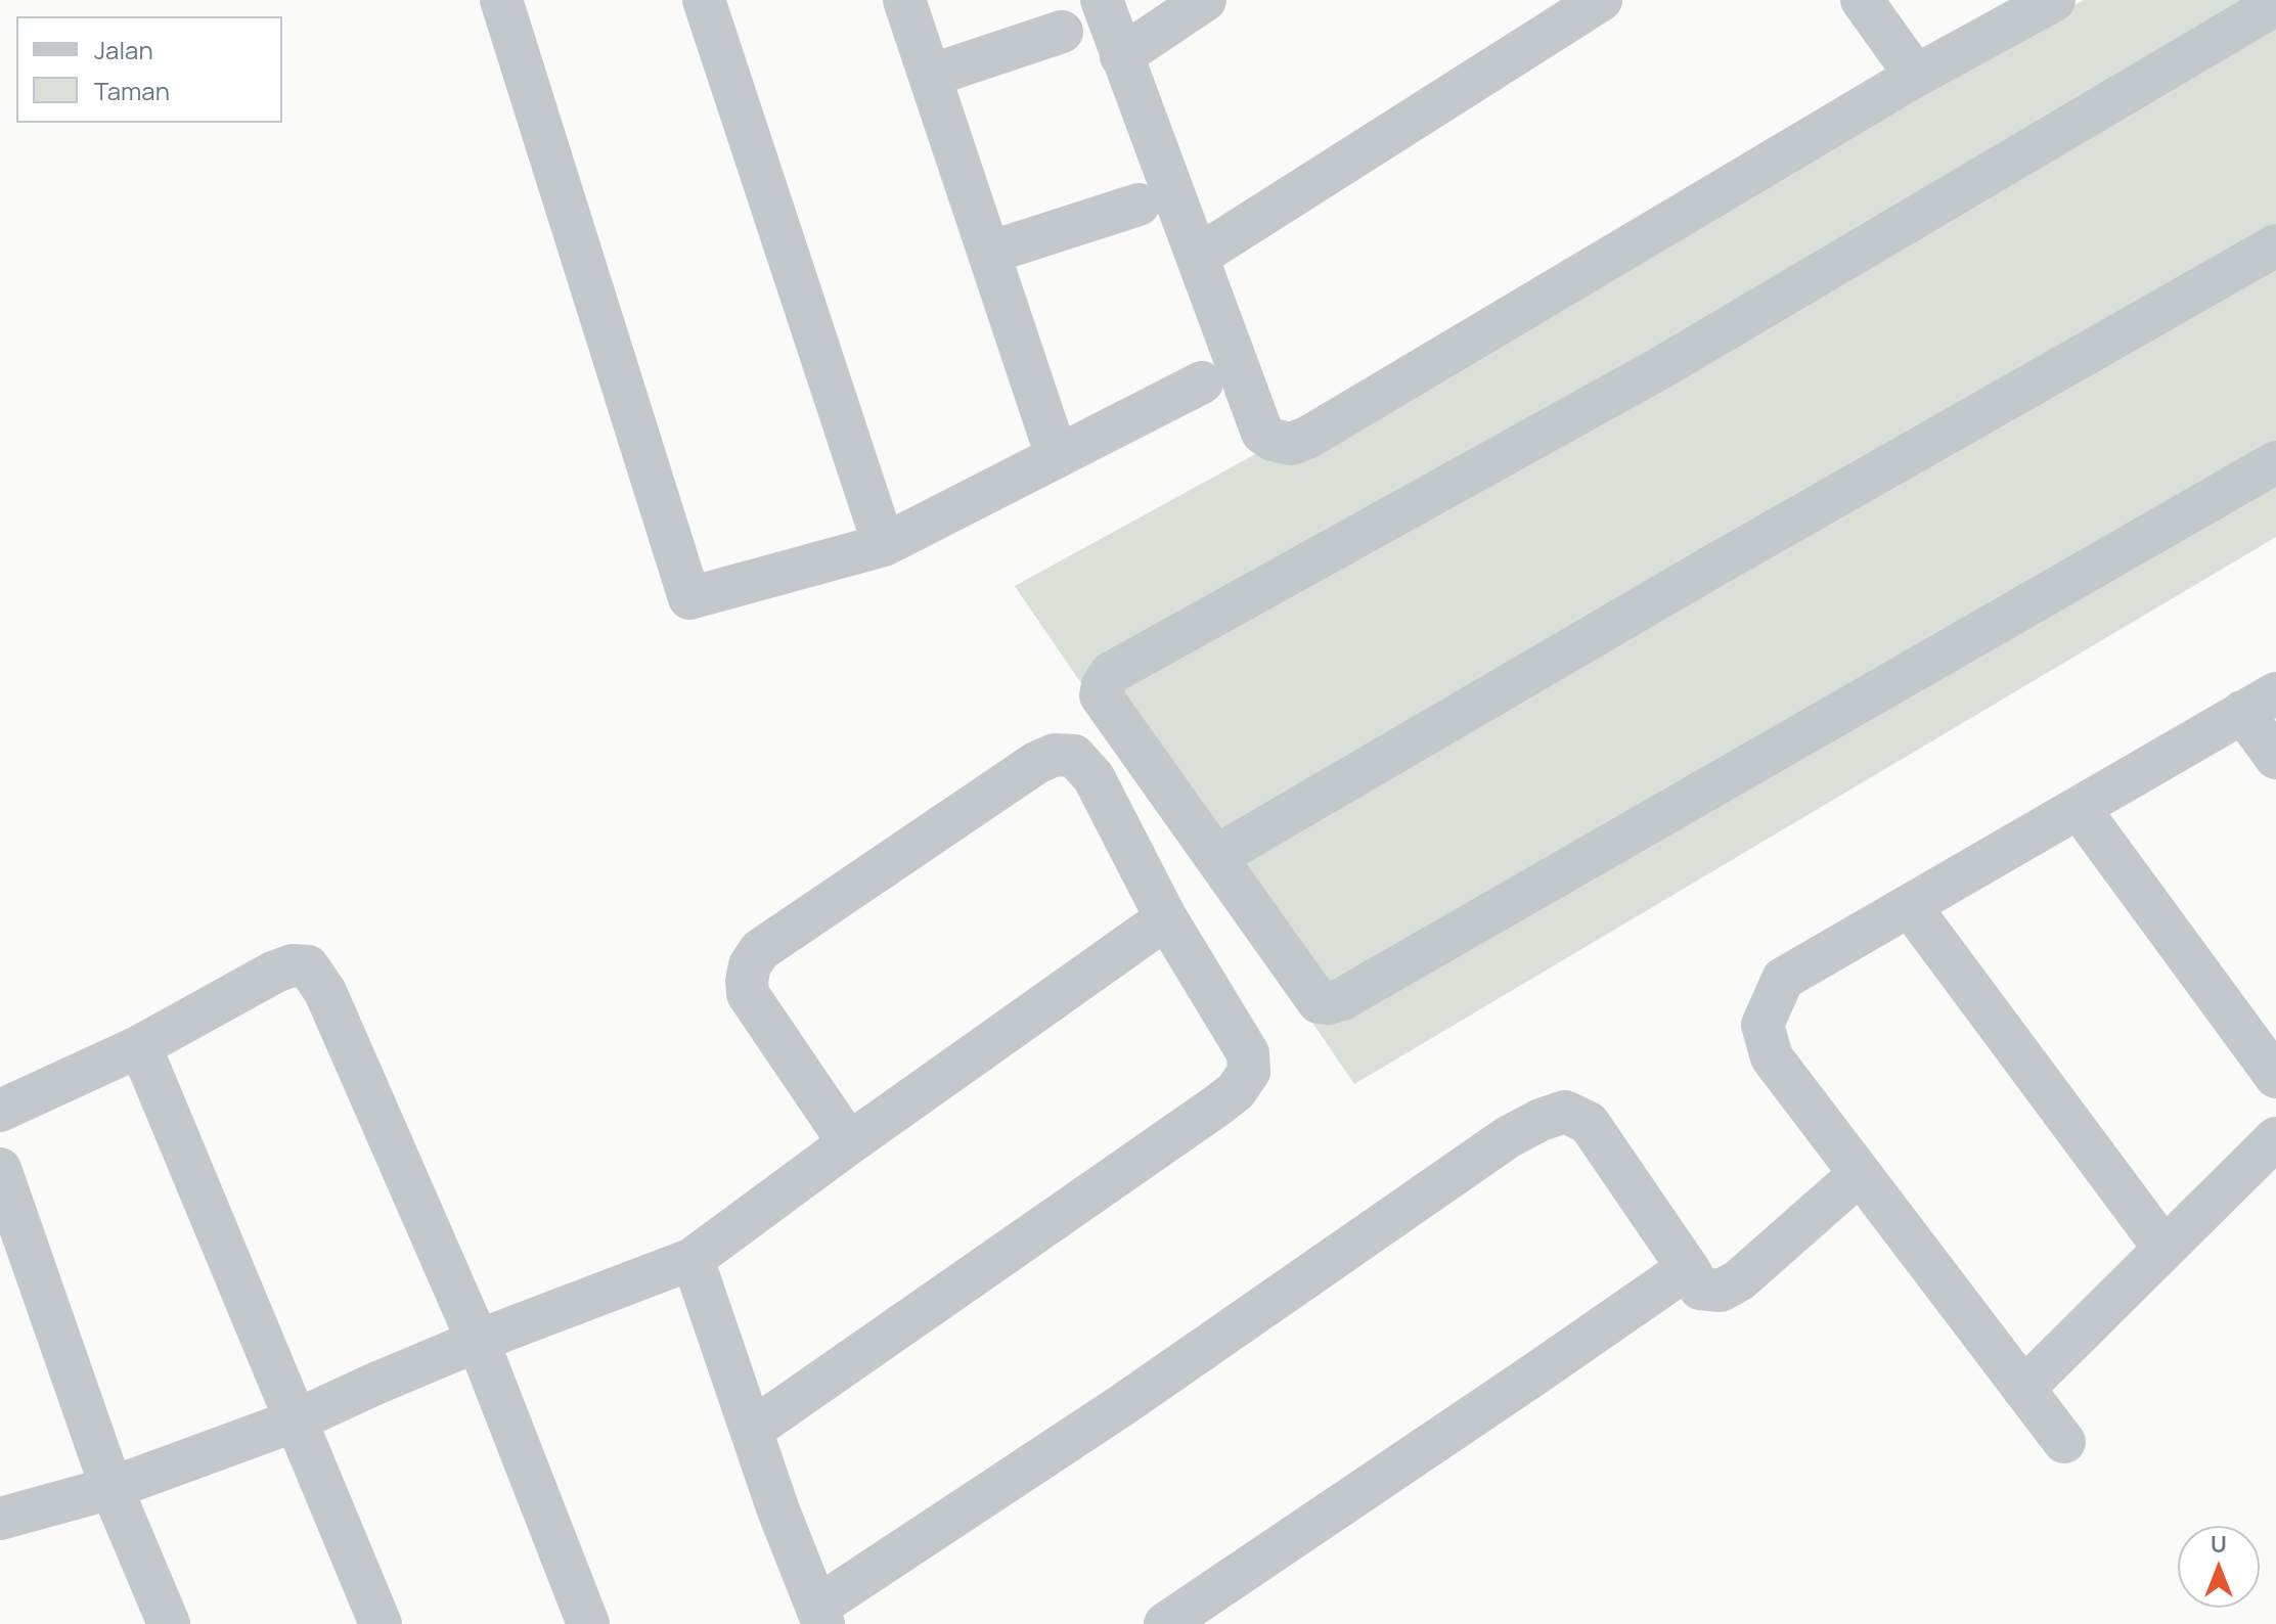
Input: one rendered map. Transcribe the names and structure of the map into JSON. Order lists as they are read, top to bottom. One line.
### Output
{"legend":["Jalan","Taman"],"north":"top"}
